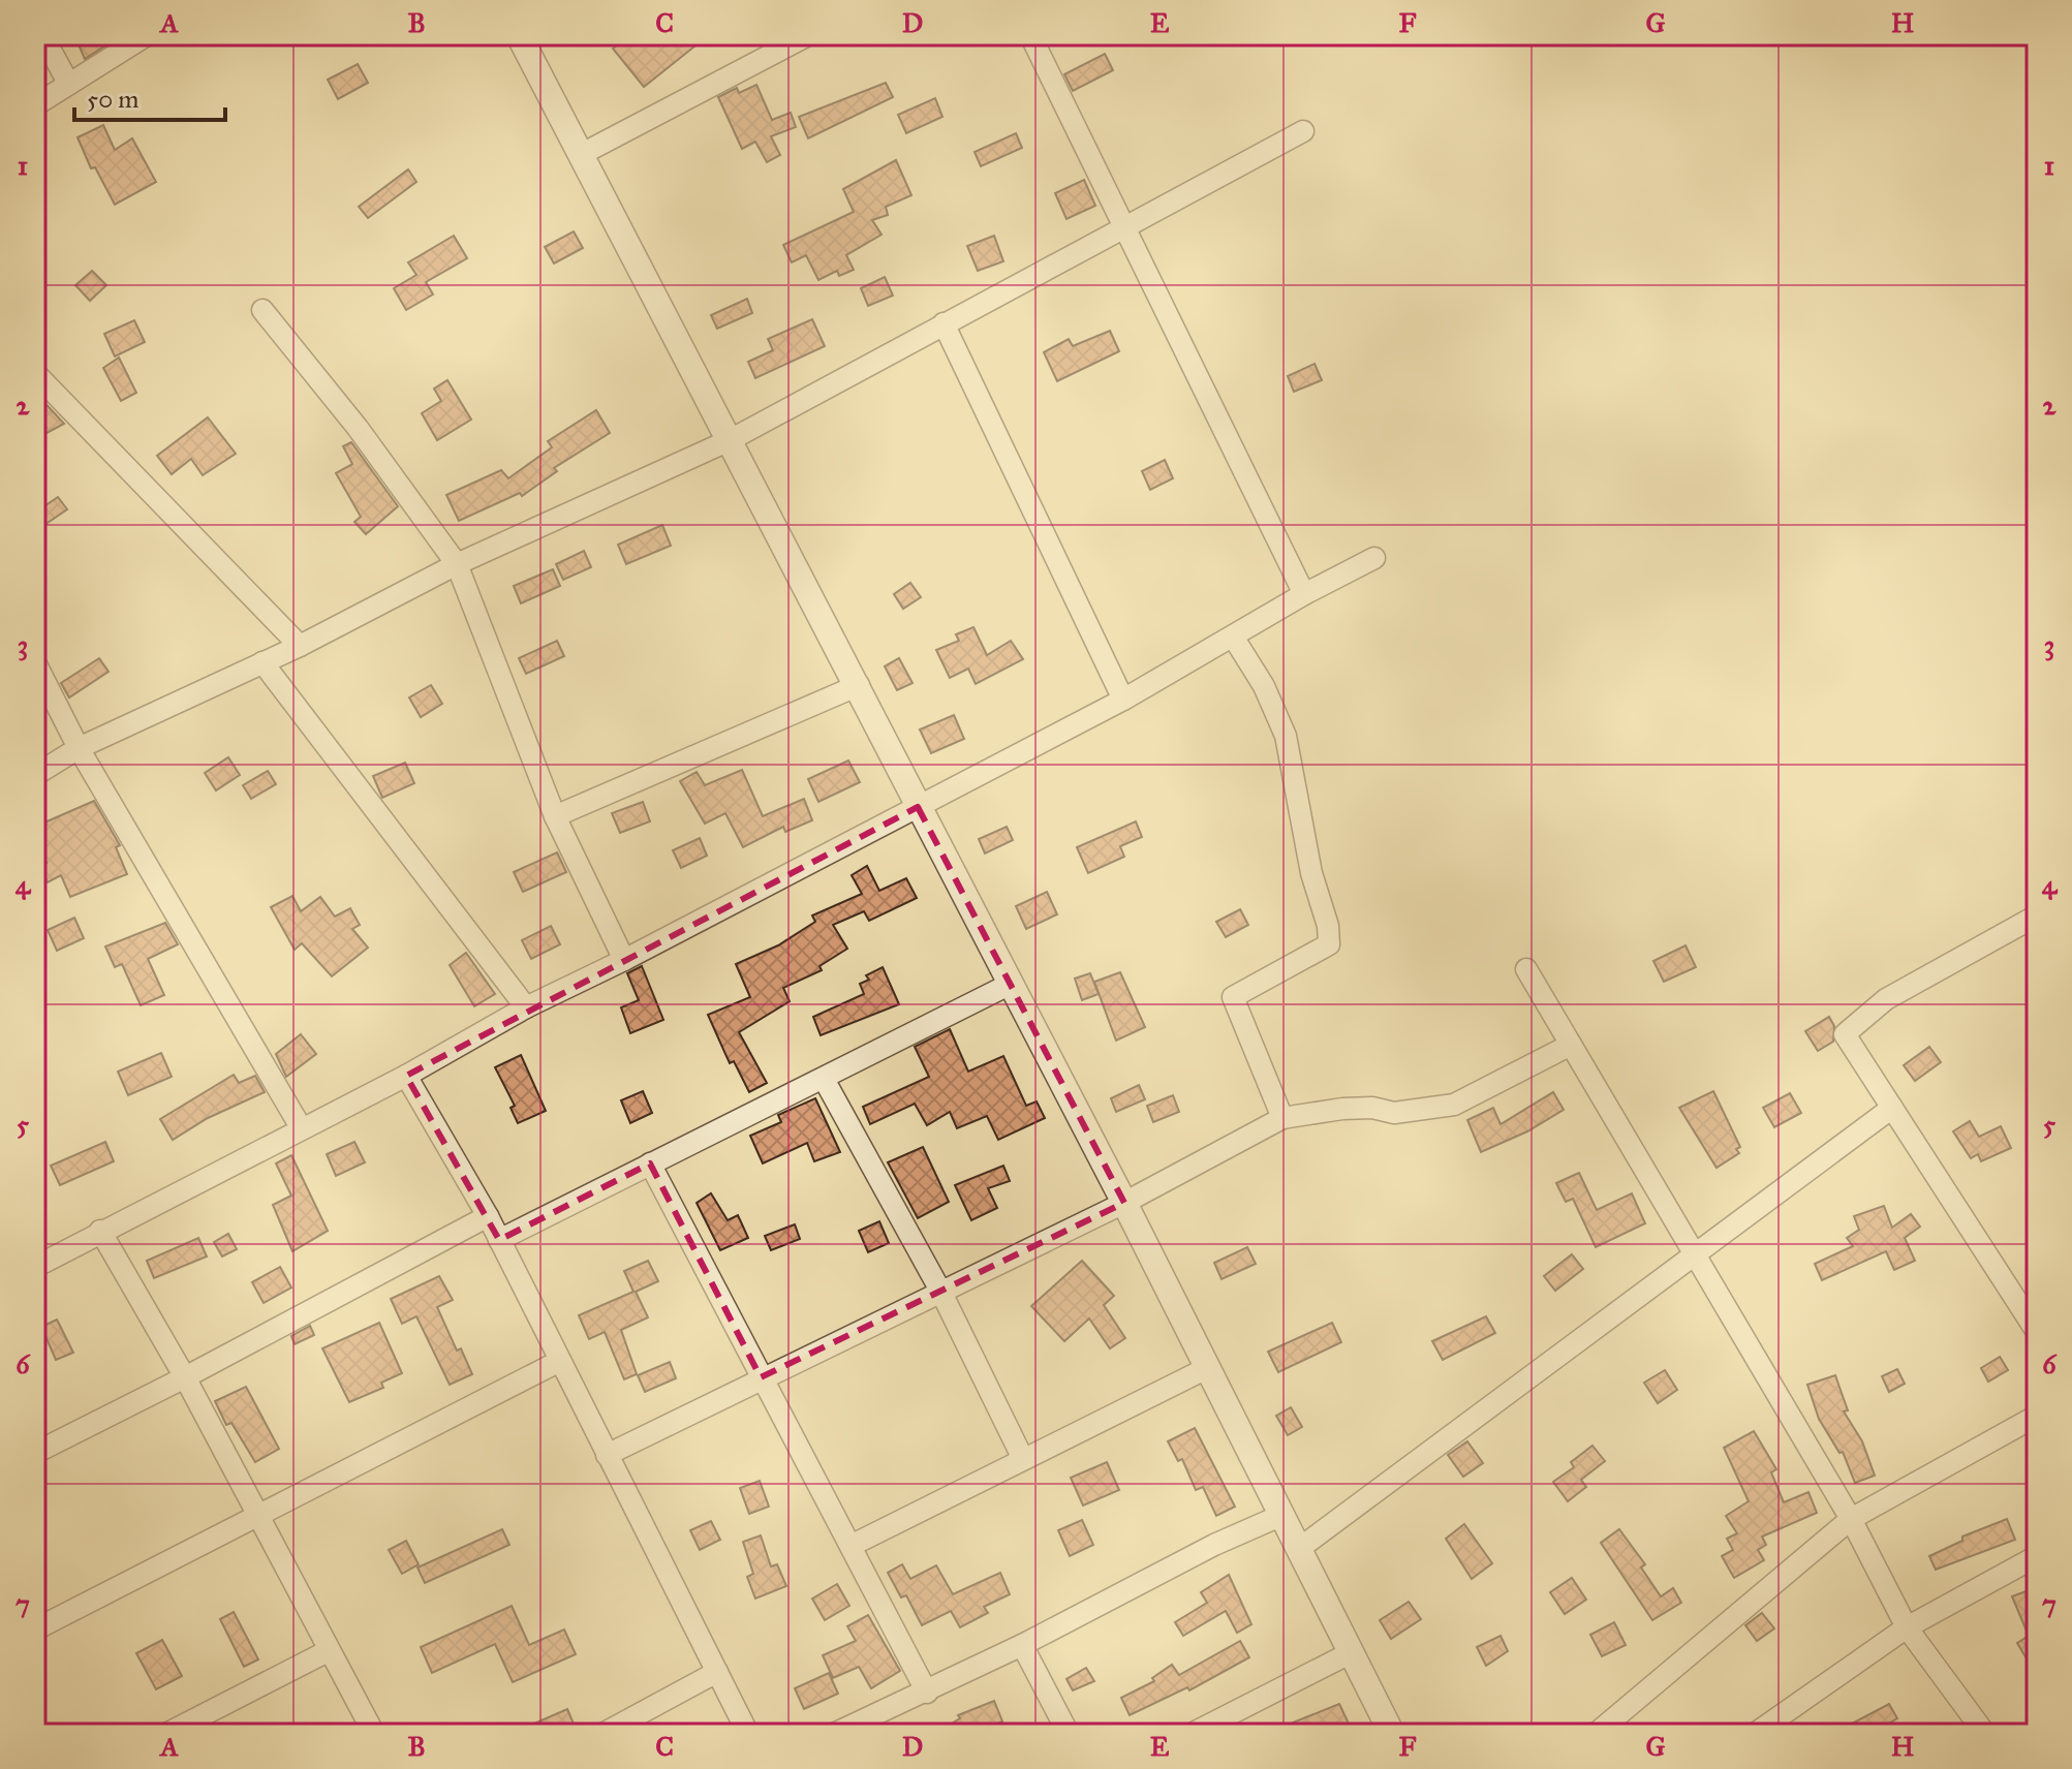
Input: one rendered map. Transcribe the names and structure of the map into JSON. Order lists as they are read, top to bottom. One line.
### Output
{"scale_bar":"50 m","grid":{"columns":["A","B","C","D","E","F","G","H"],"rows":["1","2","3","4","5","6","7"]}}
